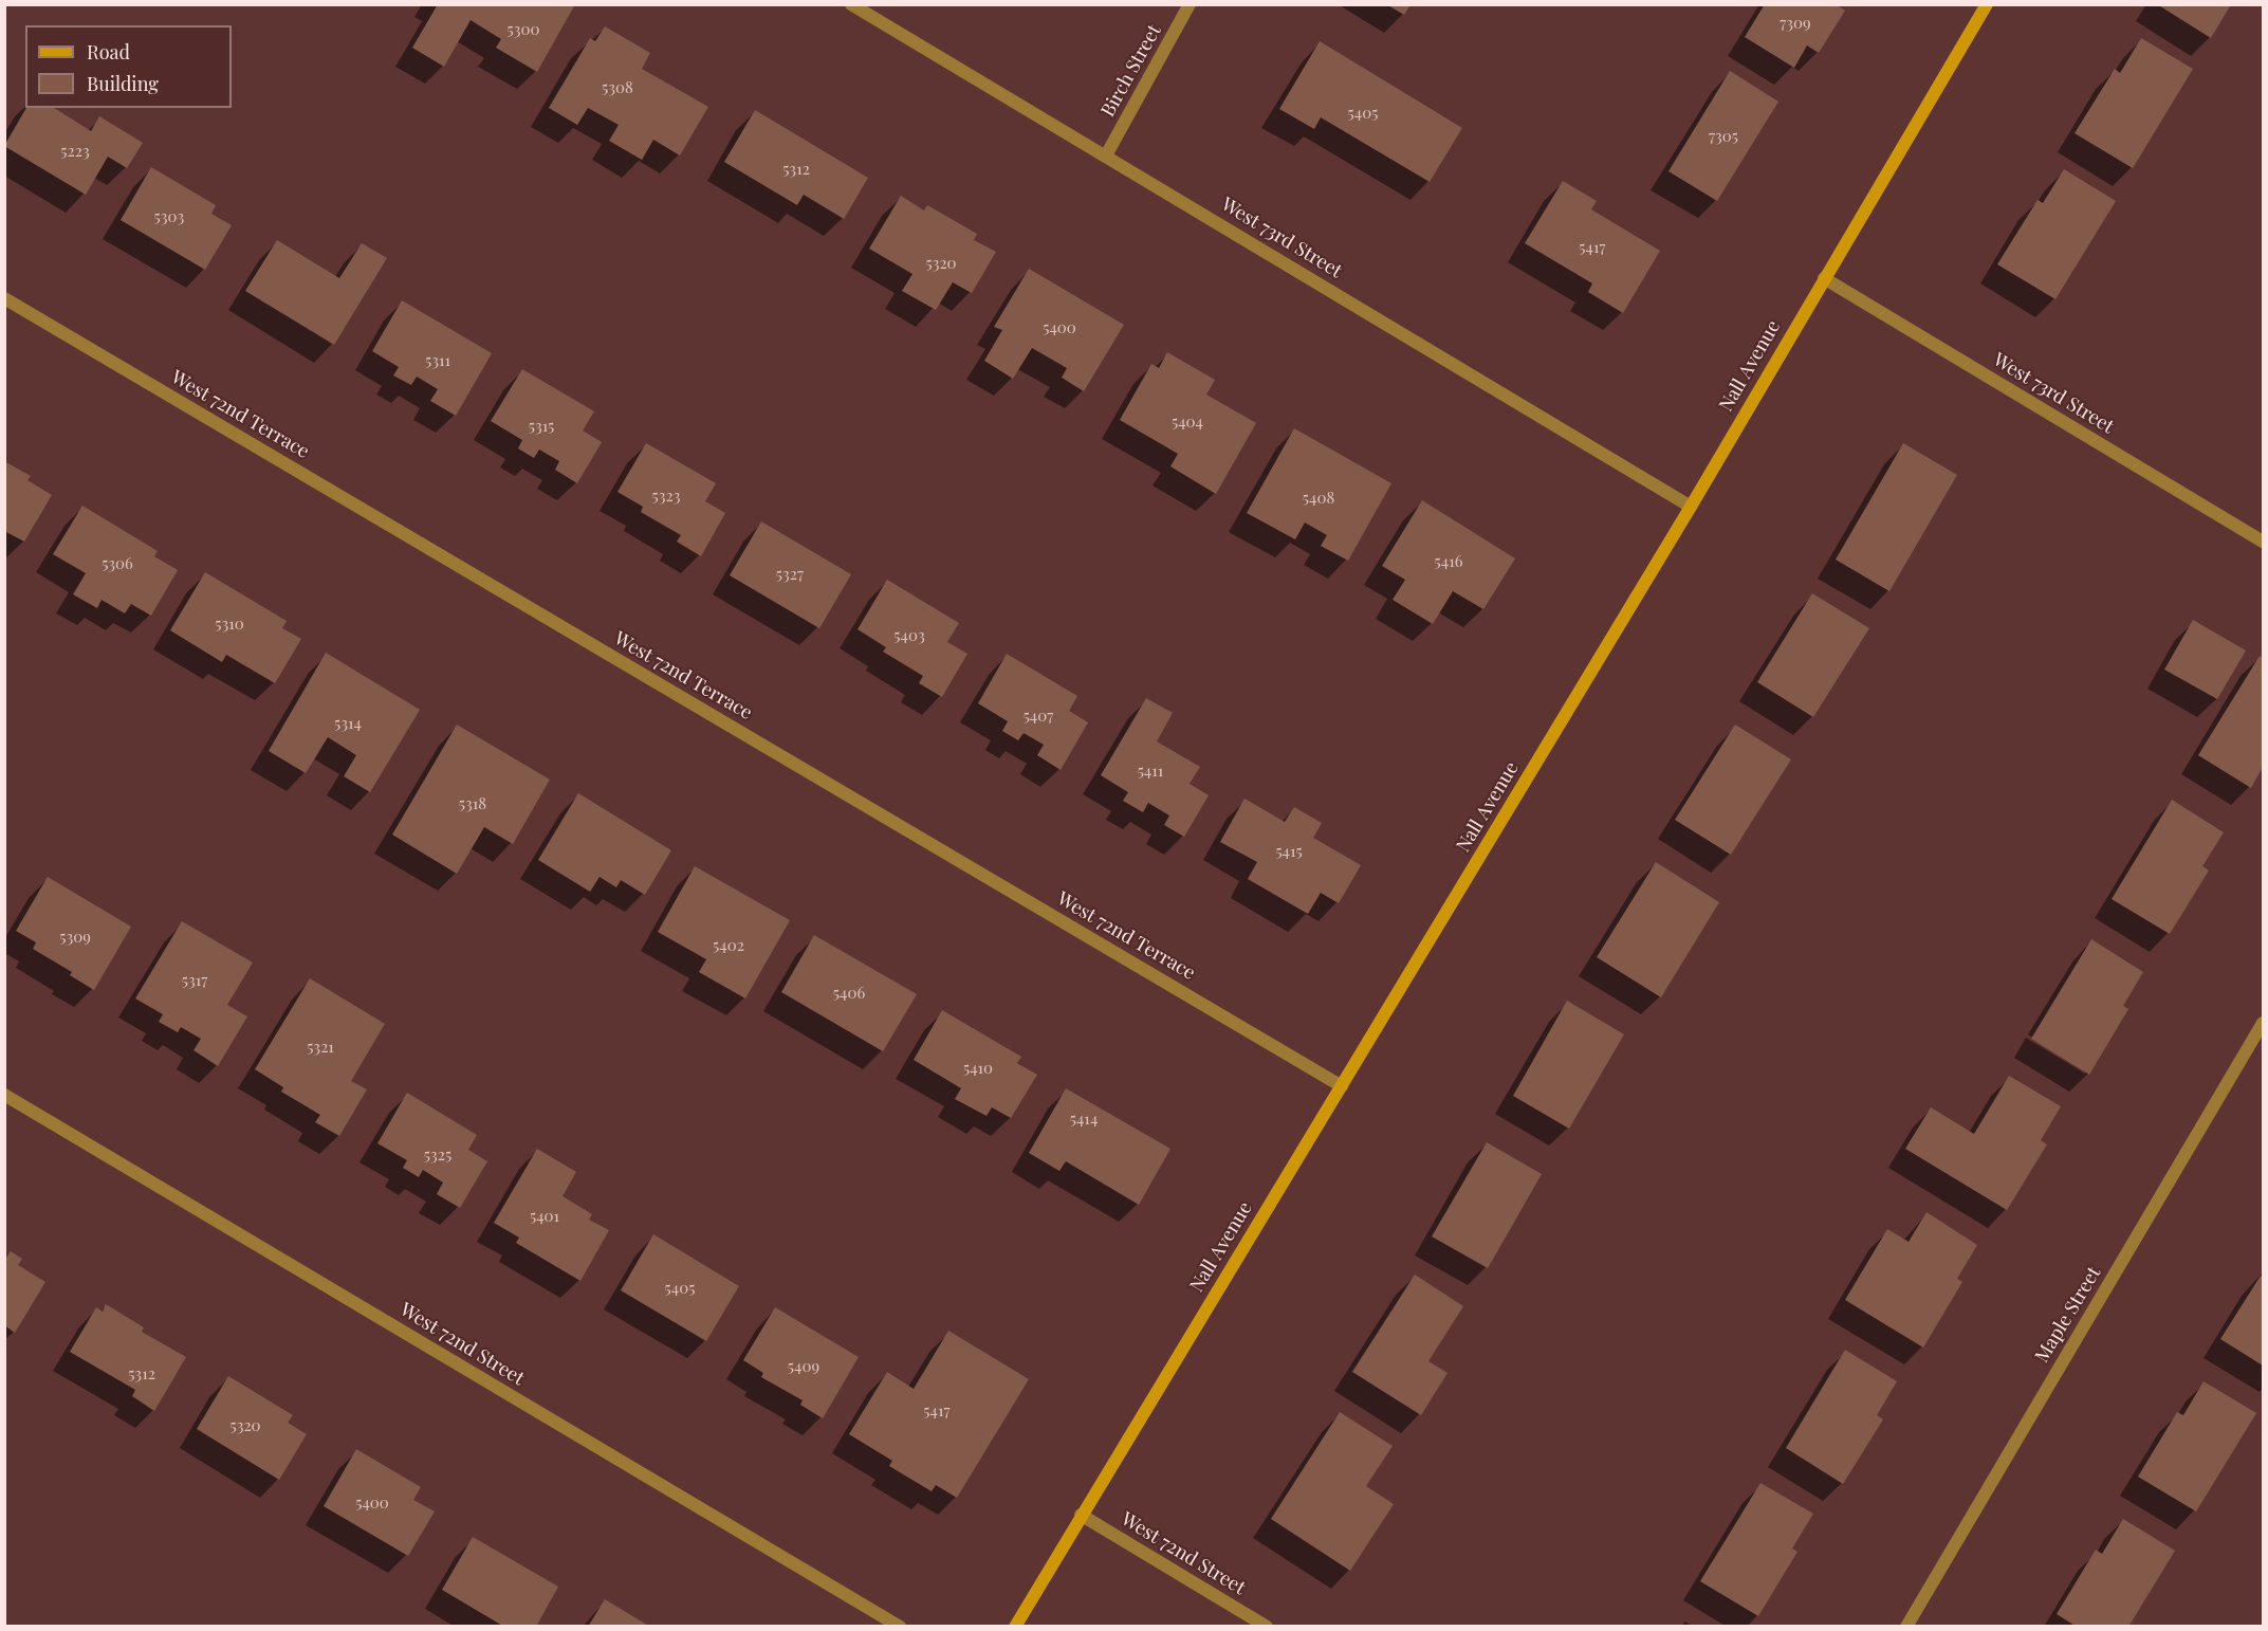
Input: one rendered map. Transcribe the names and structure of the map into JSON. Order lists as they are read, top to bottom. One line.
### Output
{"streets":{"main road":["Nall Avenue"],"street":["Birch Street","West 73rd Street","West 72nd Terrace","Maple Street","West 72nd Street"]},"crossings":[["Birch Street","West 73rd Street"],["West 73rd Street","Nall Avenue"],["Nall Avenue","West 72nd Terrace"],["Nall Avenue","West 72nd Street"]],"house_numbers":["7309","5300","5308","5405","7305","5223","5312","5303","5417","5320","5400","5311","5404","5315","5323","5408","5416","5306","5327","5310","5403","5407","5314","5411","5318","5415","5309","5402","5317","5406","5321","5410","5414","5325","5401","5405","5409","5312","5417","5320","5400"],"legend":["Road","Building"]}
